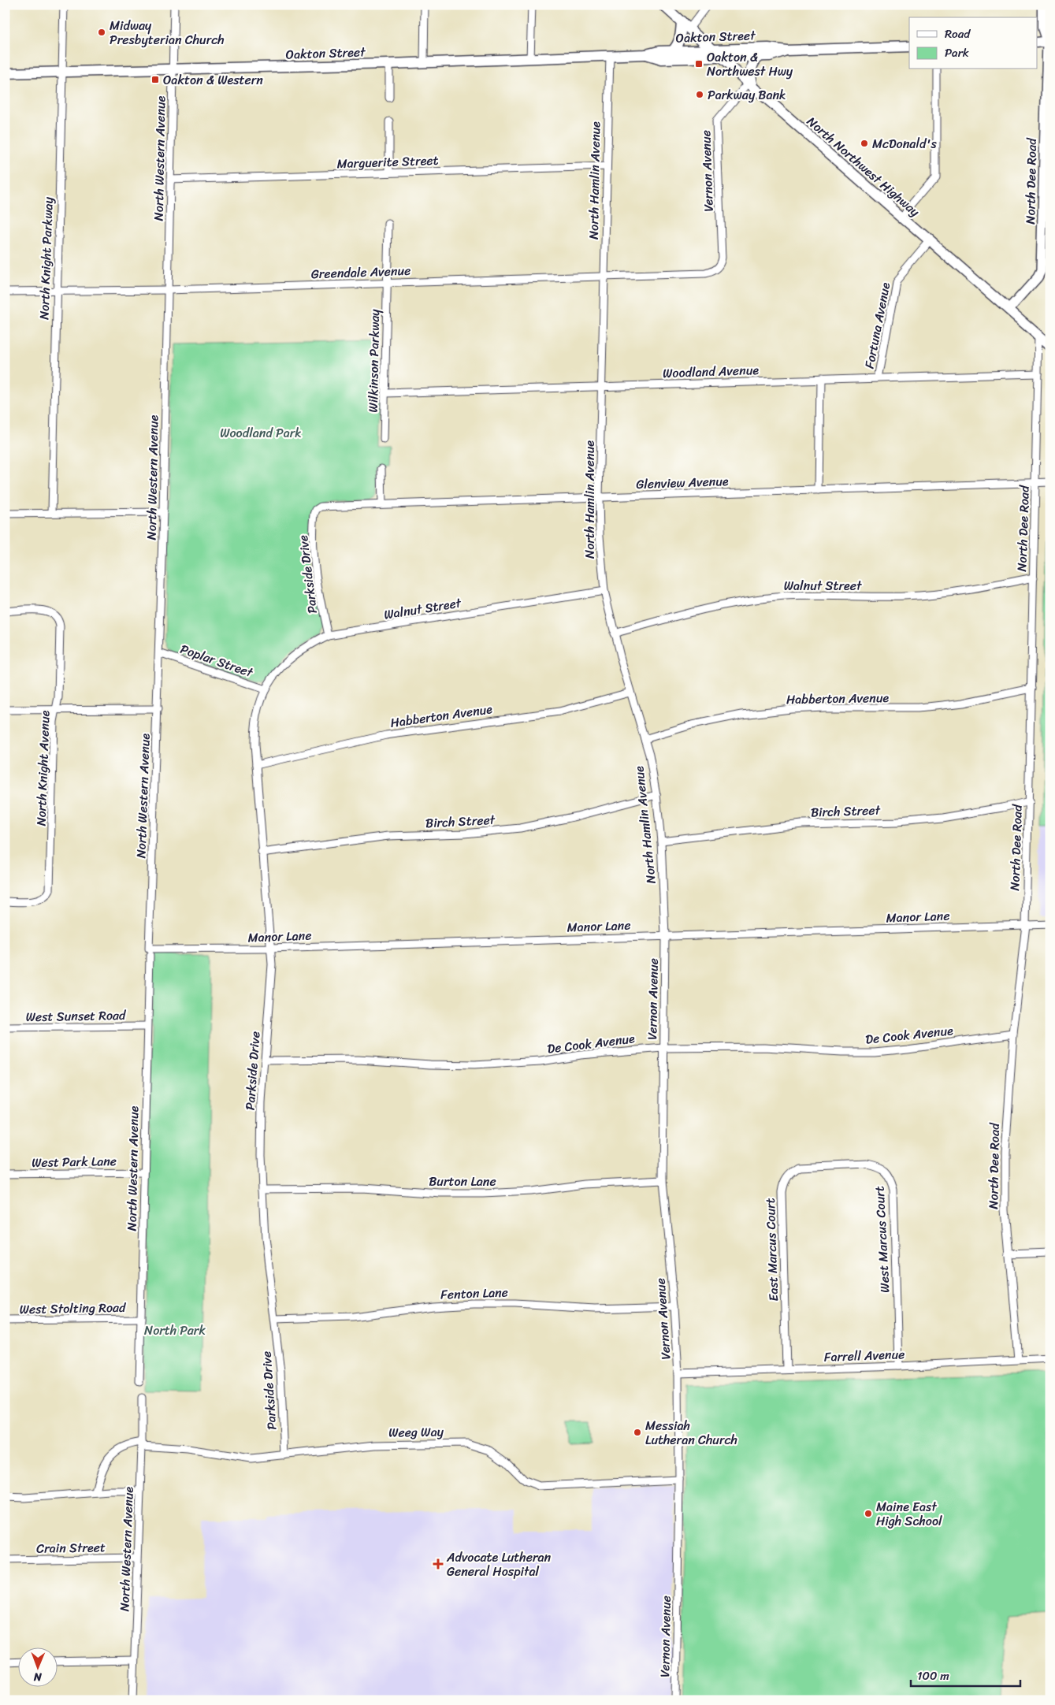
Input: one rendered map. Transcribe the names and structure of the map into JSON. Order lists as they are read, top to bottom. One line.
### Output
{"streets":{"main road":["Oakton Street","North Northwest Highway","North Dee Road"],"street":["North Western Avenue","Marguerite Street","Vernon Avenue","North Hamlin Avenue","North Knight Parkway","Greendale Avenue","Fortuna Avenue","Wilkinson Parkway","Woodland Avenue","Glenview Avenue","Parkside Drive","Walnut Street","Poplar Street","Habberton Avenue","North Knight Avenue","Birch Street","Manor Lane","West Sunset Road","De Cook Avenue","West Park Lane","Burton Lane","West Marcus Court","East Marcus Court","Fenton Lane","West Stolting Road","Farrell Avenue","Weeg Way","Crain Street"]},"crossings":[["Oakton Street","North Western Avenue"],["Oakton Street","North Northwest Highway"],["Oakton Street","North Hamlin Avenue"],["Oakton Street","North Knight Parkway"],["North Western Avenue","Marguerite Street"],["North Western Avenue","Greendale Avenue"],["North Western Avenue","Poplar Street"],["North Western Avenue","Manor Lane"],["North Western Avenue","West Sunset Road"],["North Western Avenue","West Park Lane"],["North Western Avenue","West Stolting Road"],["North Western Avenue","Weeg Way"],["North Western Avenue","Crain Street"],["Marguerite Street","North Hamlin Avenue"],["North Northwest Highway","Vernon Avenue"],["North Northwest Highway","North Dee Road"],["North Northwest Highway","Fortuna Avenue"],["Vernon Avenue","North Hamlin Avenue"],["Vernon Avenue","Greendale Avenue"],["Vernon Avenue","Manor Lane"],["Vernon Avenue","De Cook Avenue"],["Vernon Avenue","Burton Lane"],["Vernon Avenue","Fenton Lane"],["Vernon Avenue","Farrell Avenue"],["Vernon Avenue","Weeg Way"],["North Hamlin Avenue","Greendale Avenue"],["North Hamlin Avenue","Woodland Avenue"],["North Hamlin Avenue","Glenview Avenue"],["North Hamlin Avenue","Walnut Street"],["North Hamlin Avenue","Habberton Avenue"],["North Hamlin Avenue","Birch Street"],["North Hamlin Avenue","Manor Lane"],["North Dee Road","Woodland Avenue"],["North Dee Road","Glenview Avenue"],["North Dee Road","Walnut Street"],["North Dee Road","Habberton Avenue"],["North Dee Road","Birch Street"],["North Dee Road","Manor Lane"],["North Dee Road","De Cook Avenue"],["North Dee Road","Farrell Avenue"],["North Knight Parkway","Greendale Avenue"],["Greendale Avenue","Wilkinson Parkway"],["Fortuna Avenue","Woodland Avenue"],["Wilkinson Parkway","Woodland Avenue"],["Glenview Avenue","Parkside Drive"],["Parkside Drive","Walnut Street"],["Parkside Drive","Poplar Street"],["Parkside Drive","Habberton Avenue"],["Parkside Drive","Birch Street"],["Parkside Drive","Manor Lane"],["Parkside Drive","De Cook Avenue"],["Parkside Drive","Burton Lane"],["Parkside Drive","Fenton Lane"],["Parkside Drive","Weeg Way"],["Walnut Street","Poplar Street"],["West Marcus Court","East Marcus Court"],["West Marcus Court","Farrell Avenue"],["East Marcus Court","Farrell Avenue"]],"parks":["Woodland Park","North Park"],"places":{"other":["Midway Presbyterian Church","Parkway Bank","McDonald's","Messiah Lutheran Church","Maine East High School"],"transit":["Oakton & Northwest Hwy","Oakton & Western"],"health":["Advocate Lutheran General Hospital"]},"legend":["Road","Park"],"scale_bar":"100 m","north":"bottom"}
